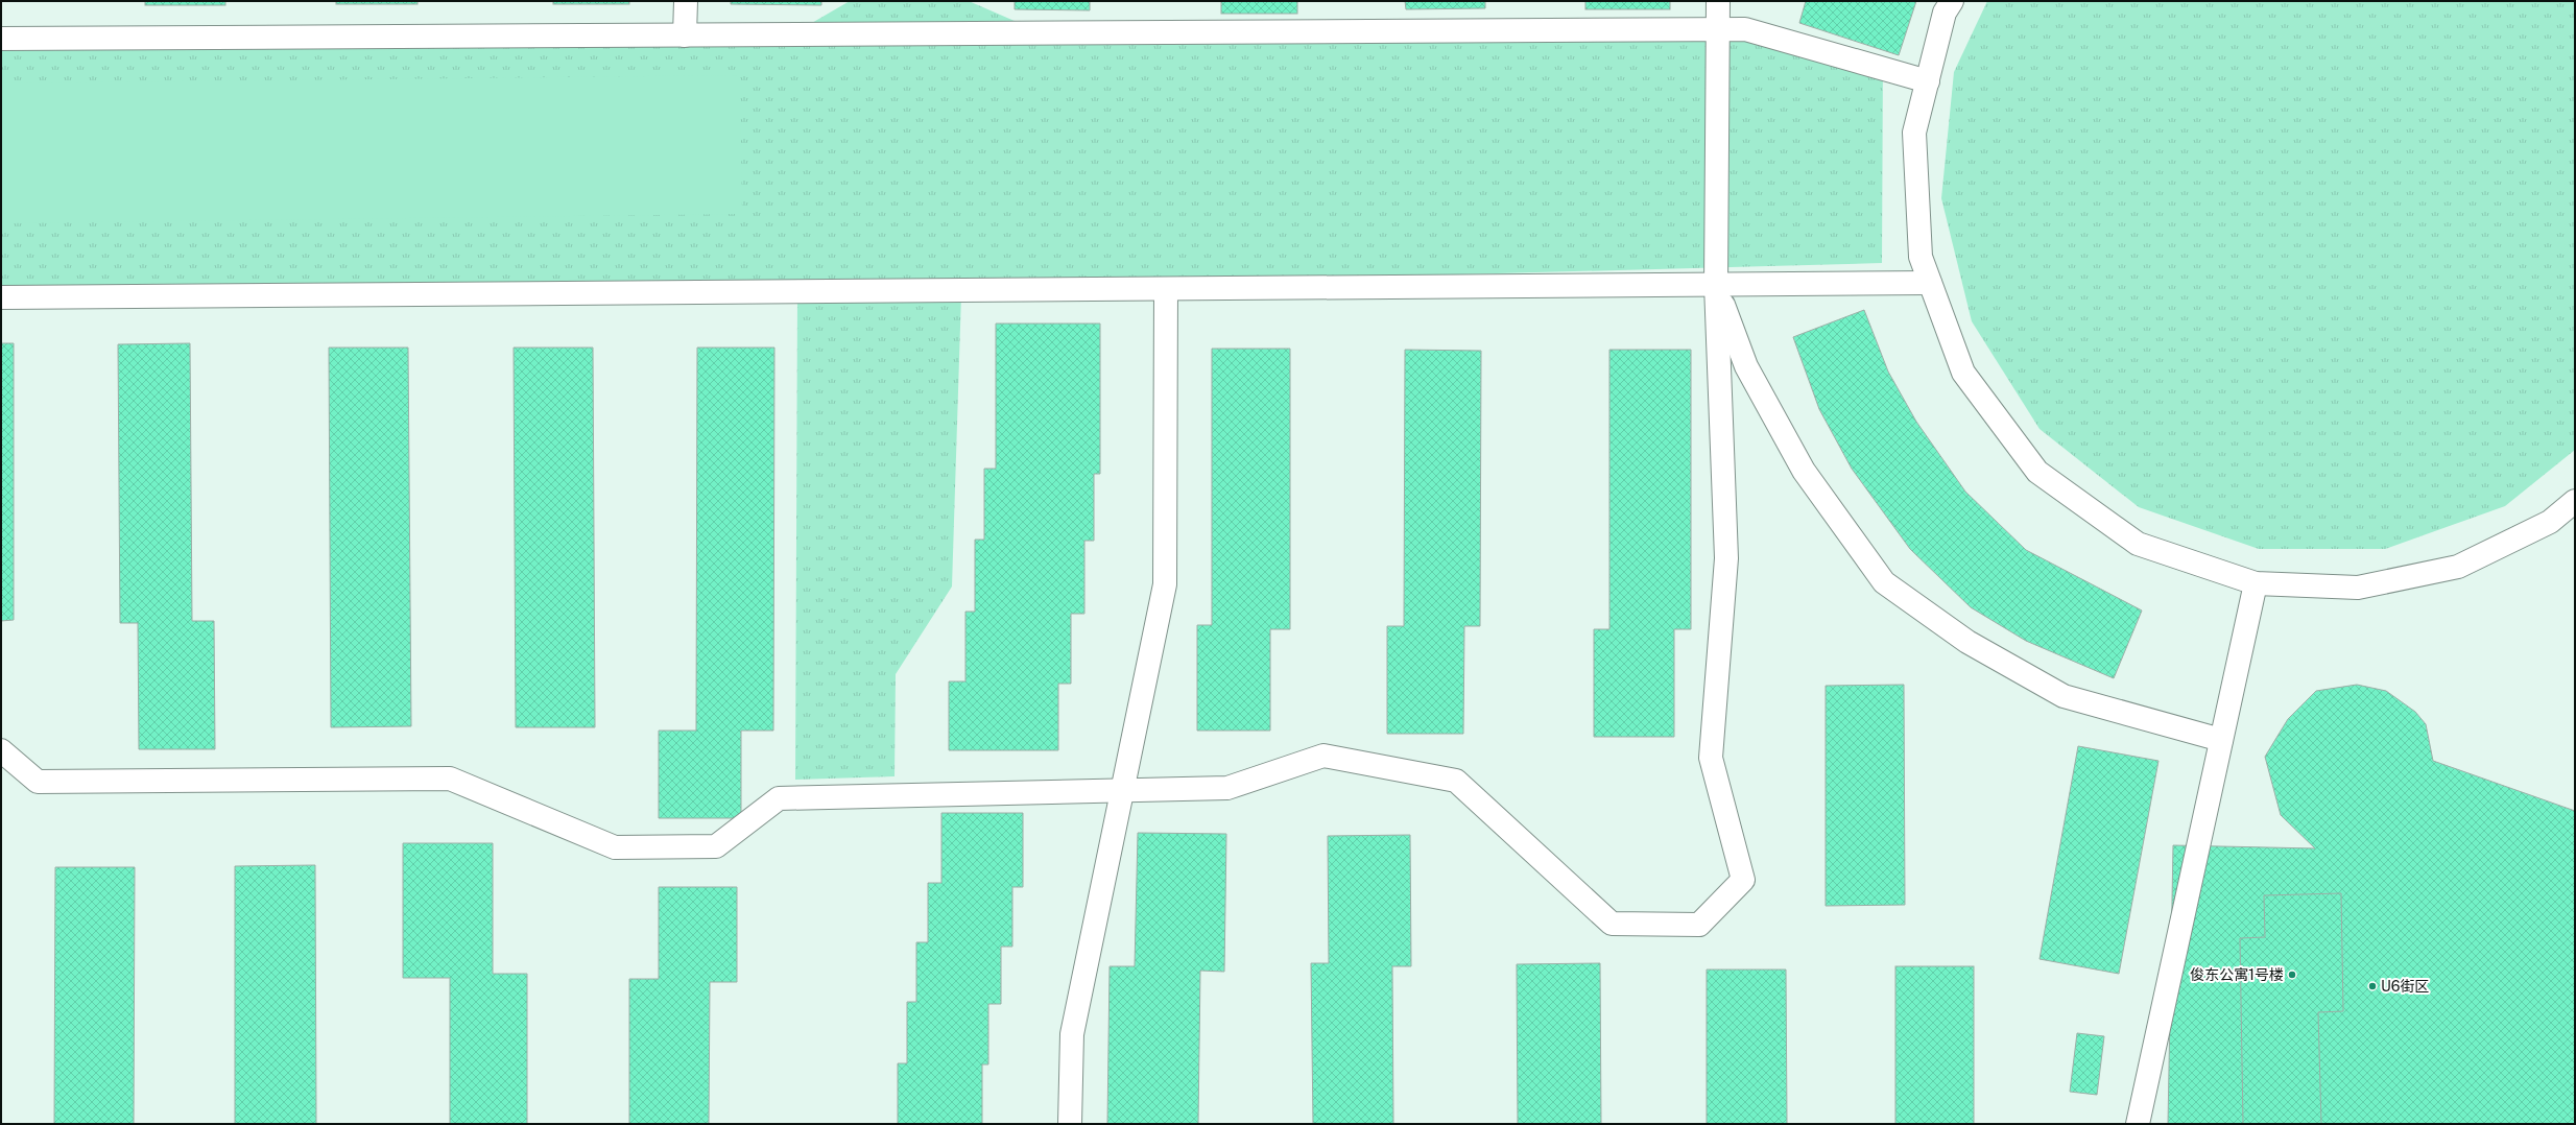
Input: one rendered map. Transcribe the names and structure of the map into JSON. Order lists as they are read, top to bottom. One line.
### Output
{"places":["俊东公寓1号楼","U6街区"]}
